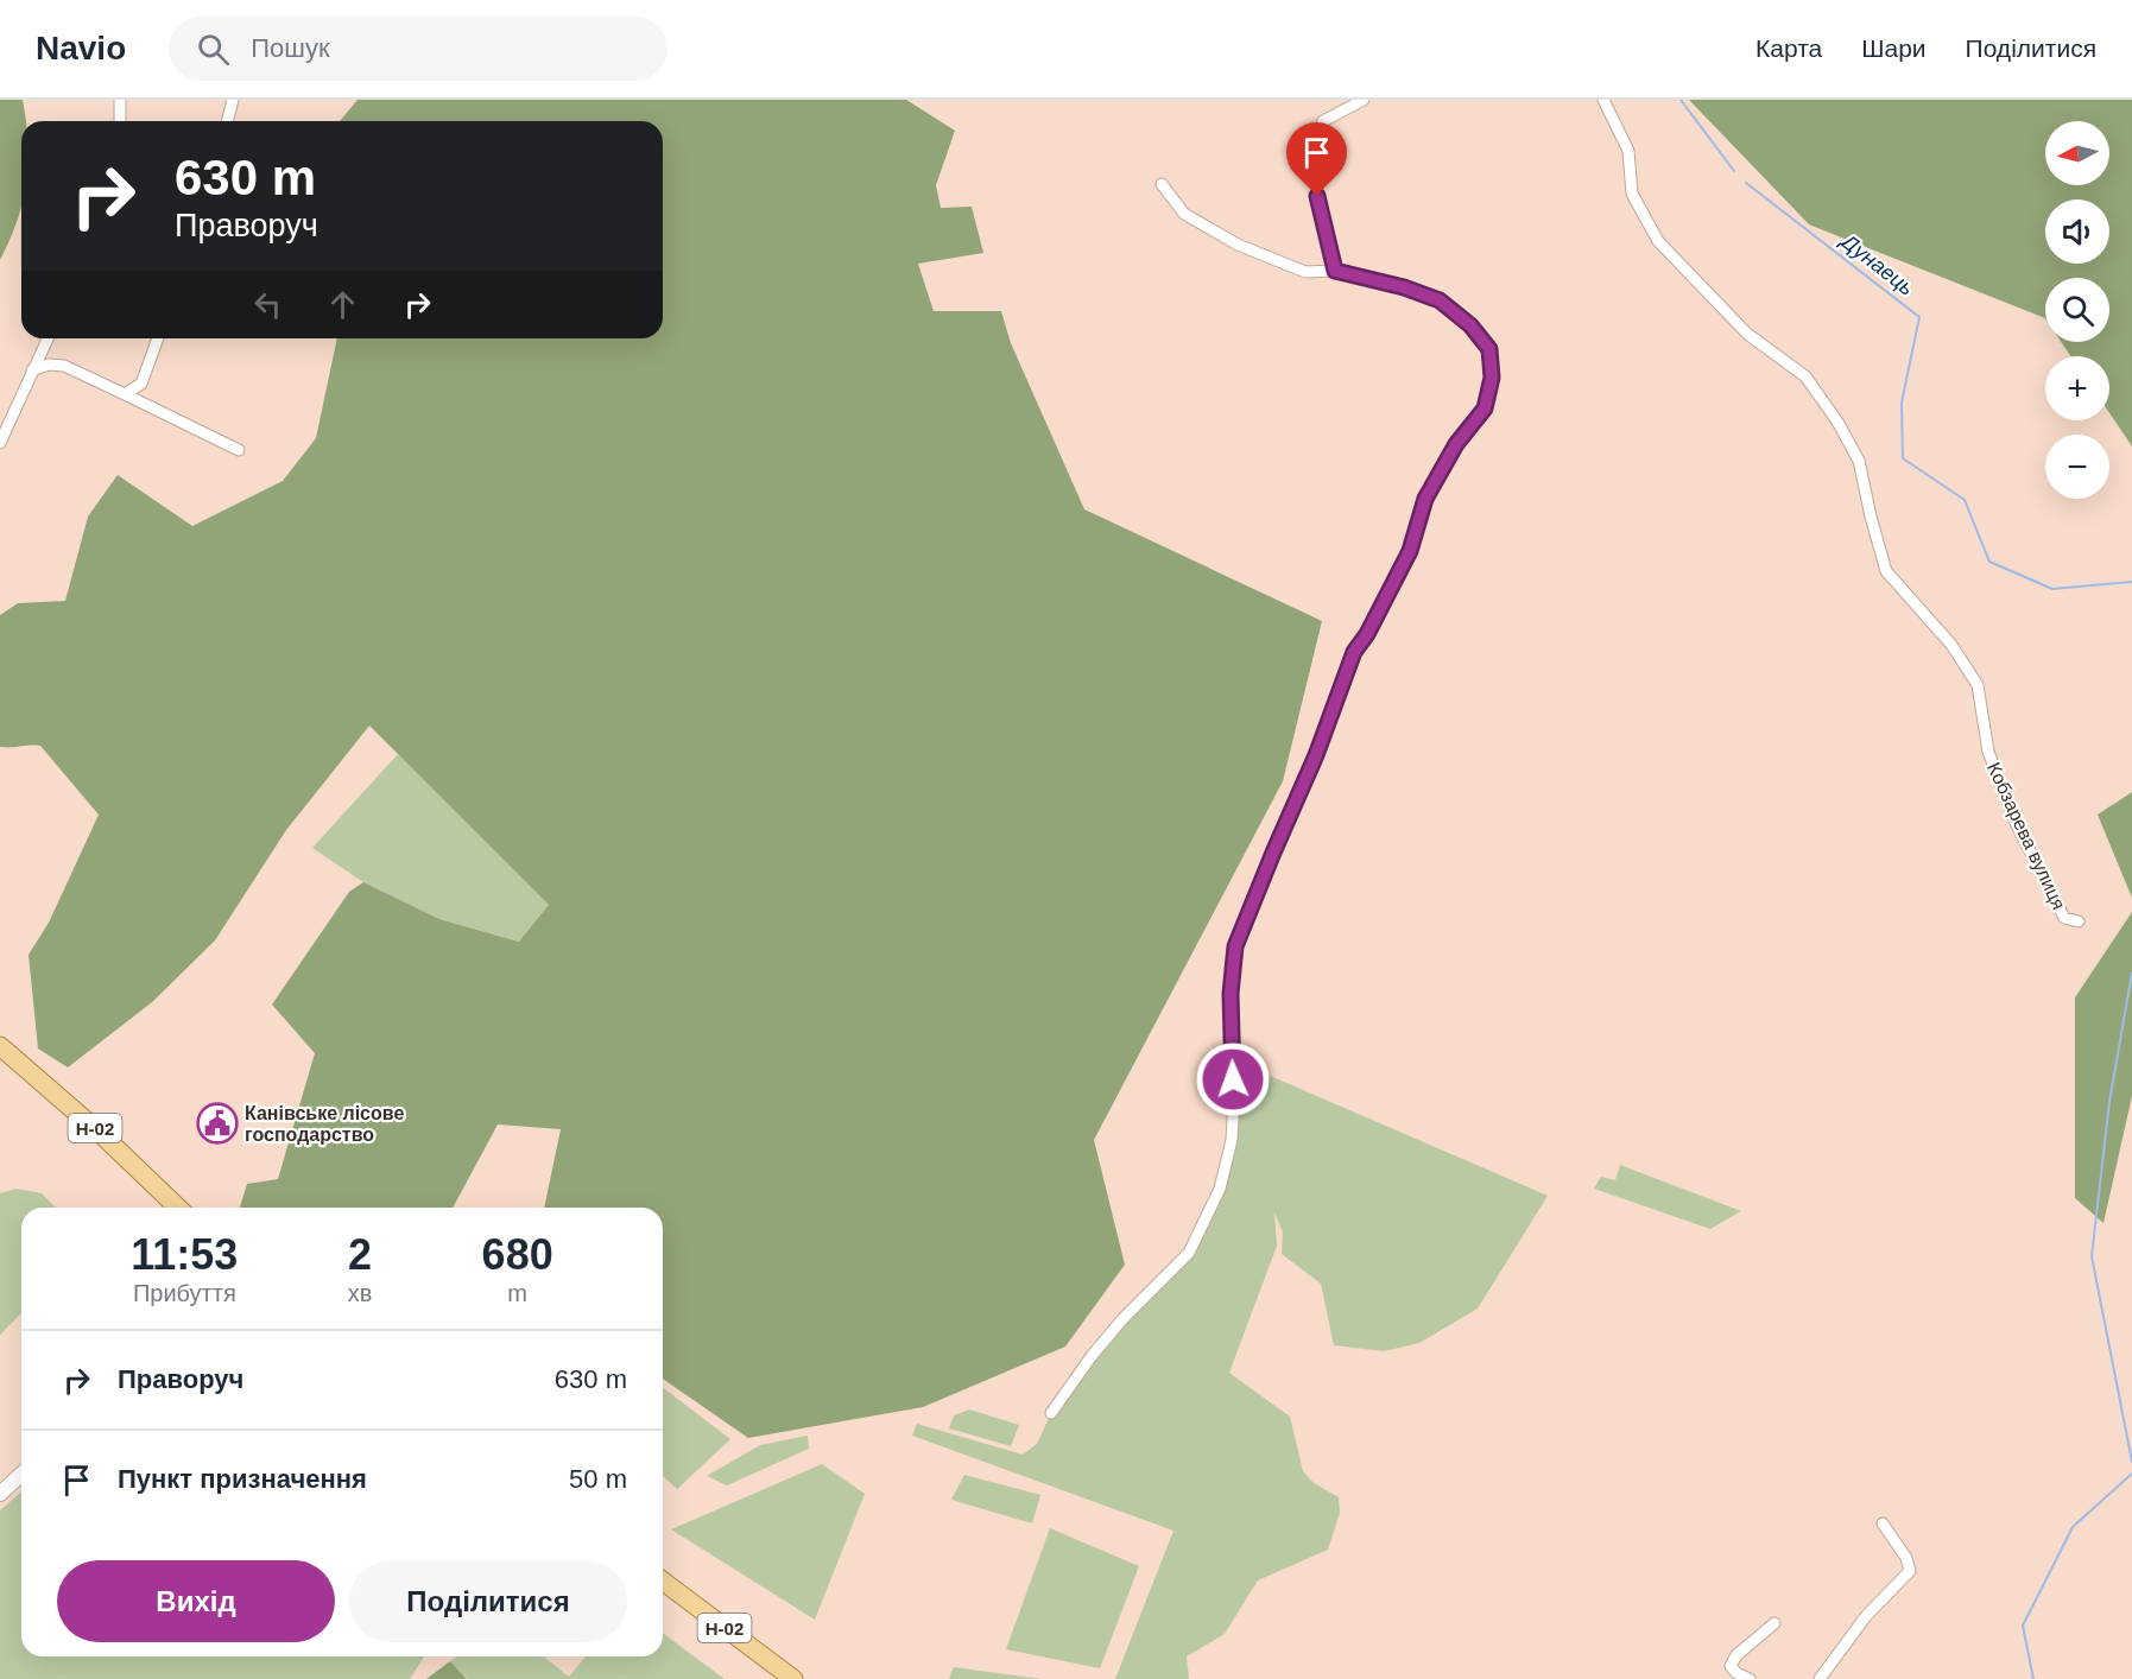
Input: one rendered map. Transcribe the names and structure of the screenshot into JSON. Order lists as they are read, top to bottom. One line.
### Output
{"streets":{"main road":["Н-02"],"street":["Кобзарева вулиця"]},"water":["Дунаець"],"places":{"public building":["Канівське лісове господарство"]},"north":"left","page":{"header":"Navio","search":"Пошук","nav":["Карта","Шари","Поділитися"],"map_buttons":["+","−"],"turn":["630 m","Праворуч"],"eta":["11:53","Прибуття","2","хв","680","m"],"list":[{"name":"Праворуч","value":"630 m"},{"name":"Пункт призначення","value":"50 m"}],"buttons":["Вихід","Поділитися"]}}
